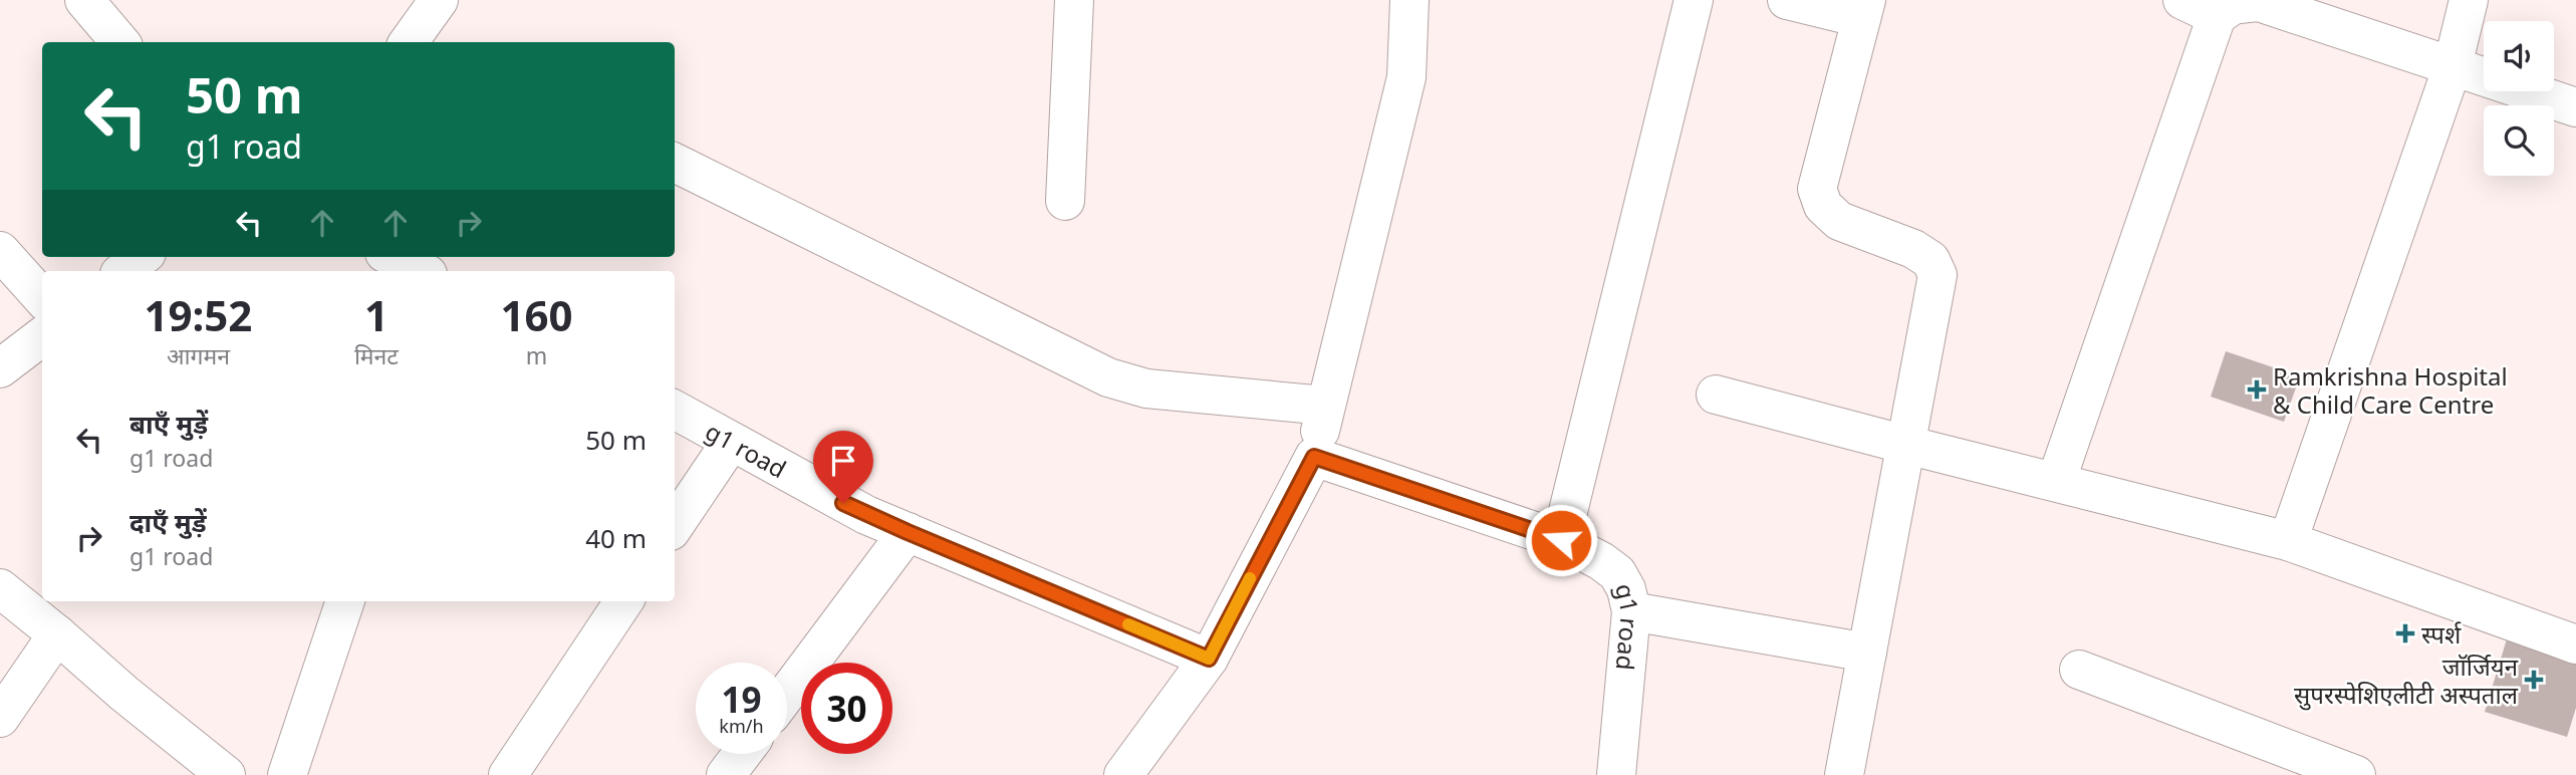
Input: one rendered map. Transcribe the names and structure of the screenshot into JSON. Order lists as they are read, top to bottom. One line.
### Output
{"streets":{"street":["g1 road"]},"places":{"health":["Ramkrishna Hospital & Child Care Centre","स्पर्श","जाॅर्जियन सुपरस्पेशिएलीटी अस्पताल"]},"page":{"turn":["50 m","g1 road"],"eta":["19:52","आगमन","1","मिनट","160","m"],"list":[{"name":"बाएँ मुड़ें","note":"g1 road","value":"50 m"},{"name":"दाएँ मुड़ें","note":"g1 road","value":"40 m"}],"speed":"19 km/h","limit":"30"}}
